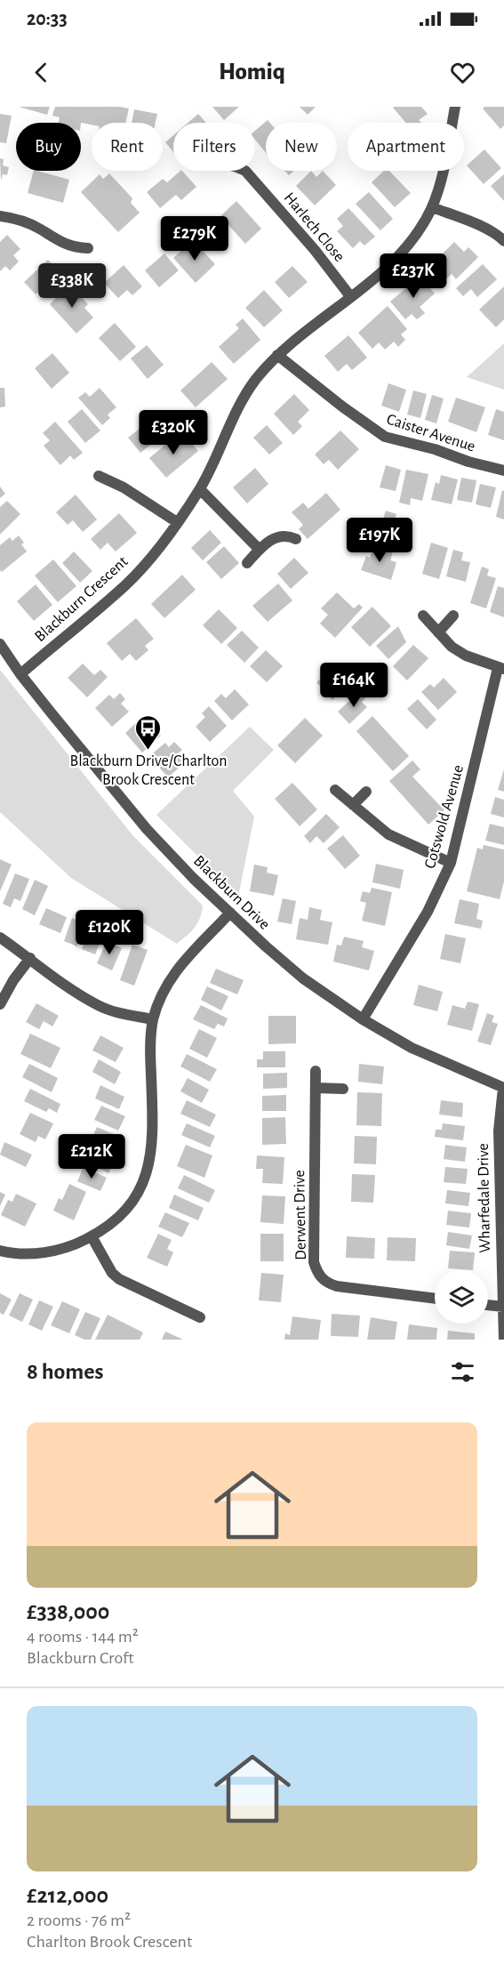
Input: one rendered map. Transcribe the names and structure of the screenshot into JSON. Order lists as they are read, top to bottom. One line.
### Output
{"streets":{"street":["Harlech Close","Caister Avenue","Blackburn Crescent","Cotswold Avenue","Blackburn Drive","Wharfedale Drive","Derwent Drive"]},"crossings":[["Harlech Close","Blackburn Crescent"],["Caister Avenue","Blackburn Crescent"],["Blackburn Crescent","Blackburn Drive"],["Cotswold Avenue","Blackburn Drive"],["Blackburn Drive","Wharfedale Drive"]],"places":{"bus stop":["Blackburn Drive/Charlton Brook Crescent"]},"page":{"status":"20:33","header":"Homiq","chip":["Buy","Rent","Filters","New","Apartment"],"price":["£279K","£237K","£338K","£320K","£197K","£164K","£120K","£212K"],"heading":"8 homes","list":[{"name":"£338,000","note":"4 rooms · 144 m² · Blackburn Croft"},{"name":"£212,000","note":"2 rooms · 76 m² · Charlton Brook Crescent"}]}}
